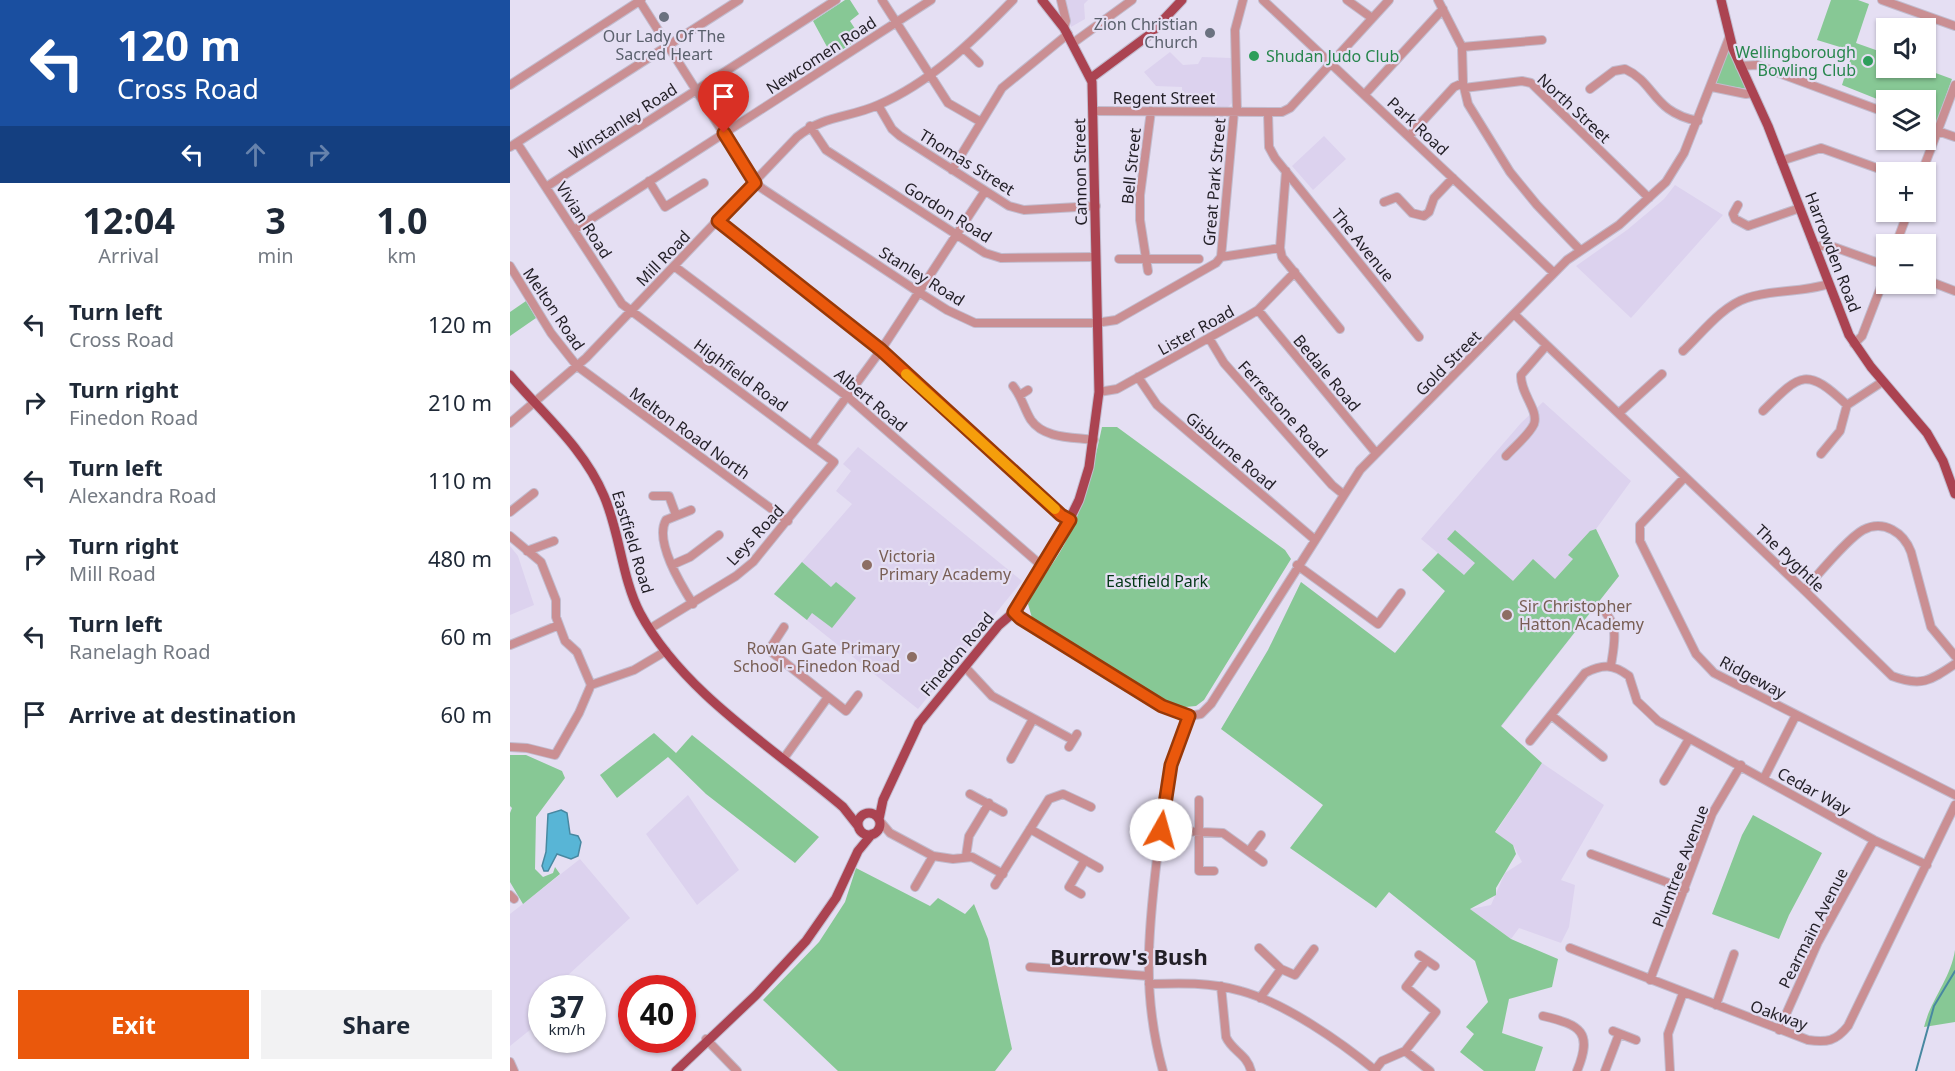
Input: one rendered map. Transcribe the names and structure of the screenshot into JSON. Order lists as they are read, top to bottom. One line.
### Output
{"streets":{"main road":["Cannon Street","Harrowden Road","Eastfield Road","Finedon Road"],"street":["Newcomen Road","Regent Street","North Street","Winstanley Road","Park Road","Thomas Street","Bell Street","Great Park Street","Gordon Road","Vivian Road","The Avenue","Mill Road","Stanley Road","Melton Road","Lister Road","Gold Street","Bedale Road","Highfield Road","Albert Road","Ferrestone Road","Melton Road North","Gisburne Road","Leys Road","The Pyghtle","Ridgeway","Cedar Way","Plumtree Avenue","Pearmain Avenue","Oakway"]},"crossings":[["Newcomen Road","Vivian Road"],["Regent Street","Bell Street"],["Regent Street","Cannon Street"],["Regent Street","Great Park Street"],["Regent Street","The Avenue"],["North Street","Gold Street"],["Winstanley Road","Vivian Road"],["Park Road","Gold Street"],["Thomas Street","Cannon Street"],["Thomas Street","Mill Road"],["Cannon Street","Great Park Street"],["Cannon Street","Gordon Road"],["Cannon Street","Stanley Road"],["Cannon Street","Finedon Road"],["Great Park Street","Stanley Road"],["Great Park Street","Finedon Road"],["Gordon Road","Mill Road"],["Vivian Road","Mill Road"],["Vivian Road","Highfield Road"],["Harrowden Road","Gold Street"],["Mill Road","Stanley Road"],["Mill Road","Melton Road"],["Mill Road","Highfield Road"],["Mill Road","Albert Road"],["Mill Road","Melton Road North"],["Mill Road","Eastfield Road"],["Stanley Road","Finedon Road"],["Melton Road","Melton Road North"],["Lister Road","Bedale Road"],["Lister Road","Ferrestone Road"],["Lister Road","Gisburne Road"],["Lister Road","Finedon Road"],["Gold Street","Bedale Road"],["Gold Street","Ferrestone Road"],["Gold Street","Gisburne Road"],["Gold Street","The Pyghtle"],["Highfield Road","Leys Road"],["Albert Road","Finedon Road"],["Melton Road North","Leys Road"],["Leys Road","Eastfield Road"],["Eastfield Road","Finedon Road"],["The Pyghtle","Ridgeway"],["Cedar Way","Plumtree Avenue"],["Cedar Way","Pearmain Avenue"],["Cedar Way","Oakway"],["Plumtree Avenue","Oakway"],["Pearmain Avenue","Oakway"]],"districts":["Burrow's Bush"],"parks":["Eastfield Park"],"places":["Our Lady Of The Sacred Heart","Zion Christian Church","Shudan Judo Club","Wellingborough Bowling Club","Victoria Primary Academy","Sir Christopher Hatton Academy","Rowan Gate Primary School - Finedon Road"],"page":{"turn":["120 m","Cross Road"],"map_buttons":["+","−"],"eta":["12:04","Arrival","3","min","1.0","km"],"list":[{"name":"Turn left","note":"Cross Road","value":"120 m"},{"name":"Turn right","note":"Finedon Road","value":"210 m"},{"name":"Turn left","note":"Alexandra Road","value":"110 m"},{"name":"Turn right","note":"Mill Road","value":"480 m"},{"name":"Turn left","note":"Ranelagh Road","value":"60 m"},{"name":"Arrive at destination","value":"60 m"}],"speed":"37 km/h","limit":"40","buttons":["Exit","Share"]}}
